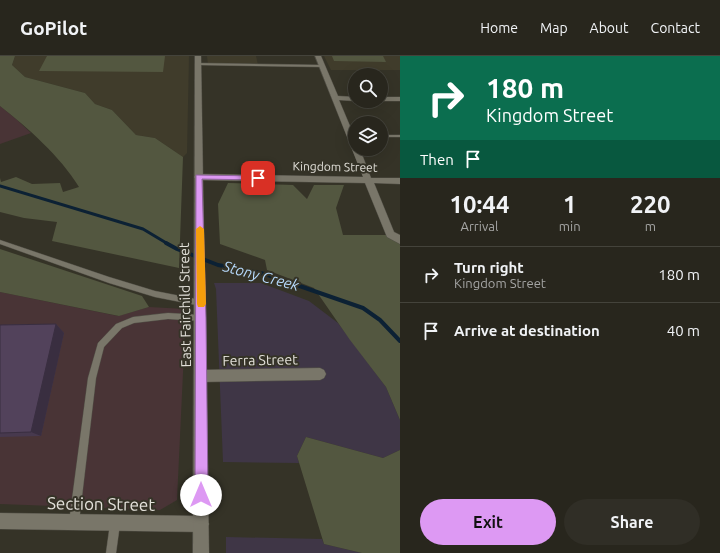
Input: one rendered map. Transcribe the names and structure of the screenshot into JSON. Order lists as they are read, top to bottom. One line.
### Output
{"streets":{"street":["Kingdom Street","East Fairchild Street","Ferra Street","Section Street"]},"crossings":[["Kingdom Street","East Fairchild Street"],["East Fairchild Street","Ferra Street"],["East Fairchild Street","Section Street"]],"water":["Stony Creek"],"page":{"header":"GoPilot","nav":["Home","Map","About","Contact"],"turn":["180 m","Kingdom Street"],"then":"Then","eta":["10:44","Arrival","1","min","220","m"],"list":[{"name":"Turn right","note":"Kingdom Street","value":"180 m"},{"name":"Arrive at destination","value":"40 m"}],"buttons":["Exit","Share"]}}
